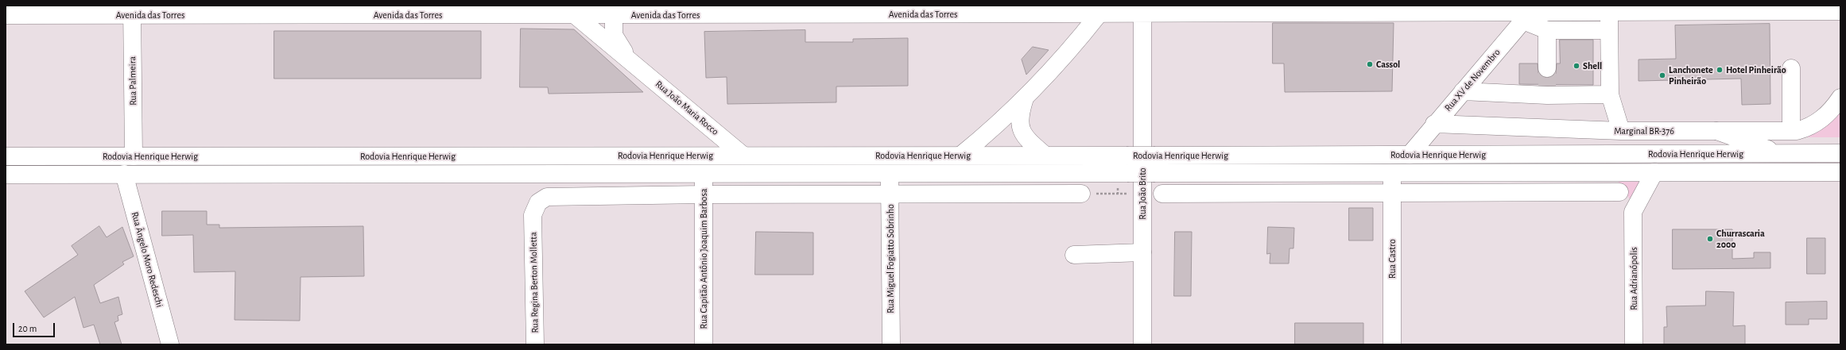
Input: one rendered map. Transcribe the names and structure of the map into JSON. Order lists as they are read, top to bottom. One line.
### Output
{"streets":{"main road":["Avenida das Torres","Rua XV de Novembro","Rua Palmeira","Rua João Maria Rocco","Marginal BR-376","Rodovia Henrique Herwig","Rua João Brito","Rua Capitão Antônio Joaquim Barbosa","Rua Miguel Fogiatto Sobrinho","Rua Castro","Rua Ângelo Moro Redeschi","Rua Adrianópolis","Rua Regina Berton Molletta"]},"crossings":[["Avenida das Torres","Rua XV de Novembro"],["Avenida das Torres","Rua Palmeira"],["Avenida das Torres","Rua João Maria Rocco"],["Avenida das Torres","Rua João Brito"],["Rua XV de Novembro","Marginal BR-376"],["Rua XV de Novembro","Rodovia Henrique Herwig"],["Rua Palmeira","Rodovia Henrique Herwig"],["Rua João Maria Rocco","Rodovia Henrique Herwig"],["Rodovia Henrique Herwig","Rua Capitão Antônio Joaquim Barbosa"],["Rodovia Henrique Herwig","Rua Miguel Fogiatto Sobrinho"],["Rodovia Henrique Herwig","Rua Castro"],["Rodovia Henrique Herwig","Rua Ângelo Moro Redeschi"],["Rodovia Henrique Herwig","Rua Adrianópolis"],["Rua Capitão Antônio Joaquim Barbosa","Rua Regina Berton Molletta"],["Rua Miguel Fogiatto Sobrinho","Rua Regina Berton Molletta"]],"places":["Cassol","Shell","Hotel Pinheirão","Lanchonete Pinheirão","Churrascaria 2000"],"scale_bar":"20 m"}
